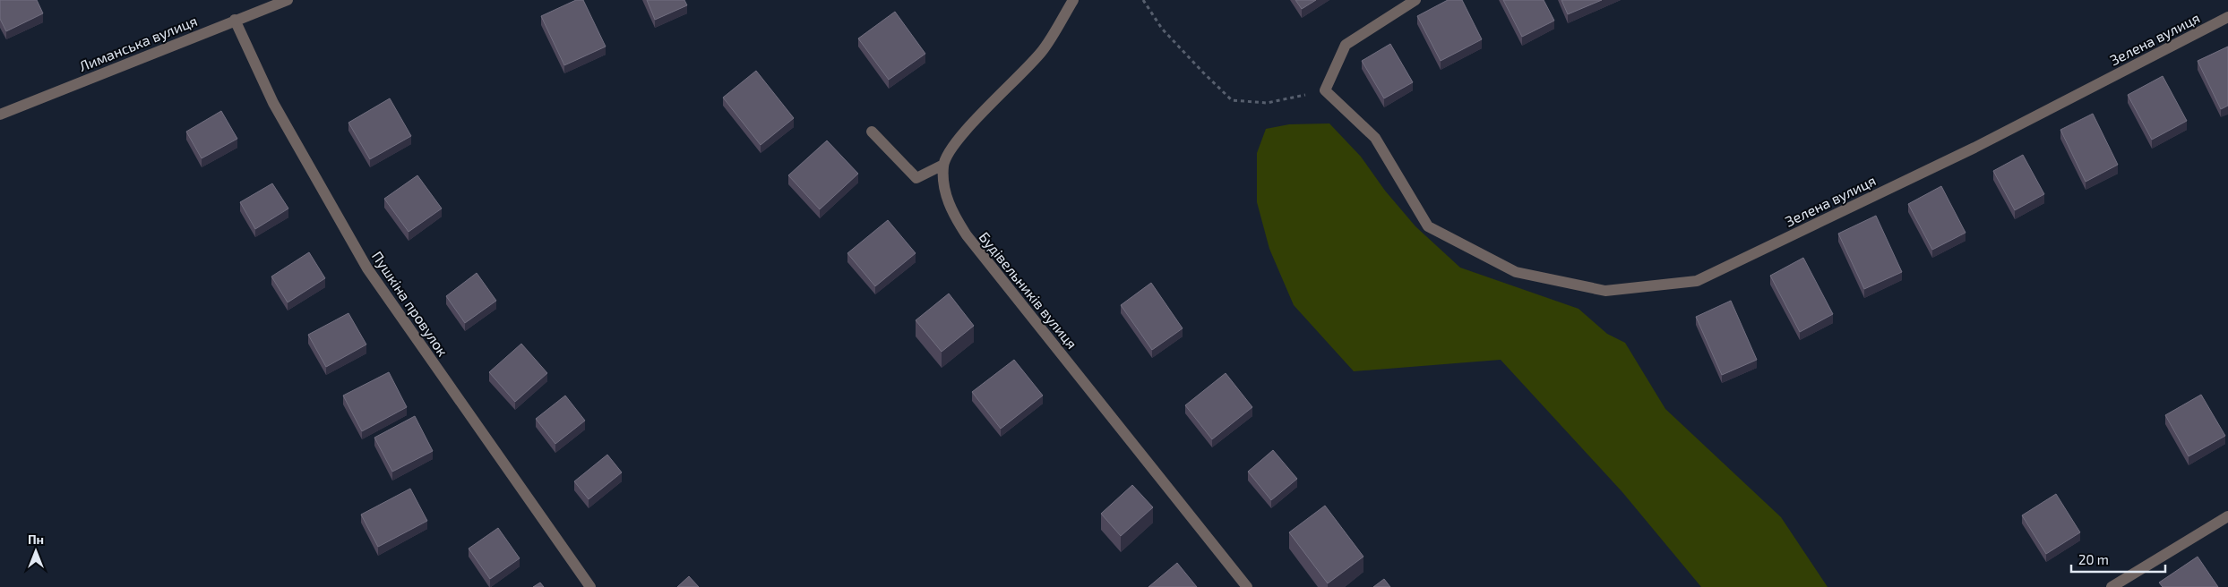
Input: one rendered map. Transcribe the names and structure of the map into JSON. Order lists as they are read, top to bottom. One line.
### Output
{"streets":{"street":["Зелена вулиця","Лиманська вулиця","Будівельників вулиця","Пушкіна провулок"]},"crossings":[["Лиманська вулиця","Пушкіна провулок"]],"scale_bar":"20 m","north":"top"}
